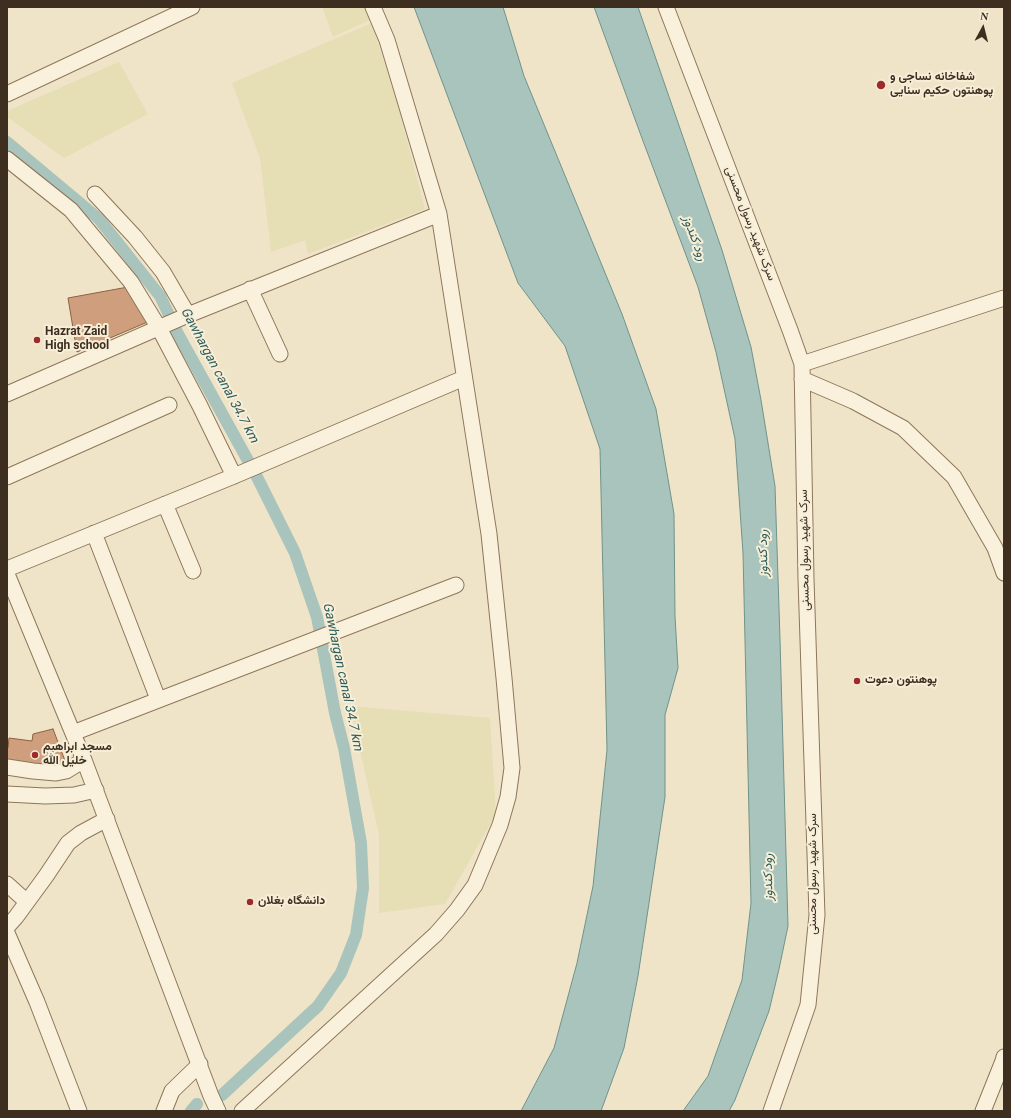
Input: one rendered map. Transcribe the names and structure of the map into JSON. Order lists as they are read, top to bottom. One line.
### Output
{"streets":{"street":["سرک شهید رسول محسنی"]},"water":["رود کندوز","Gawhargan canal 34.7 km"],"places":["شفاخانه نساجی و پوهنتون حکیم سنایی","Hazrat Zaid High school","پوهنتون دعوت","مسجد ابراهیم خلیل الله","دانشگاه بغلان"],"north":"top"}
